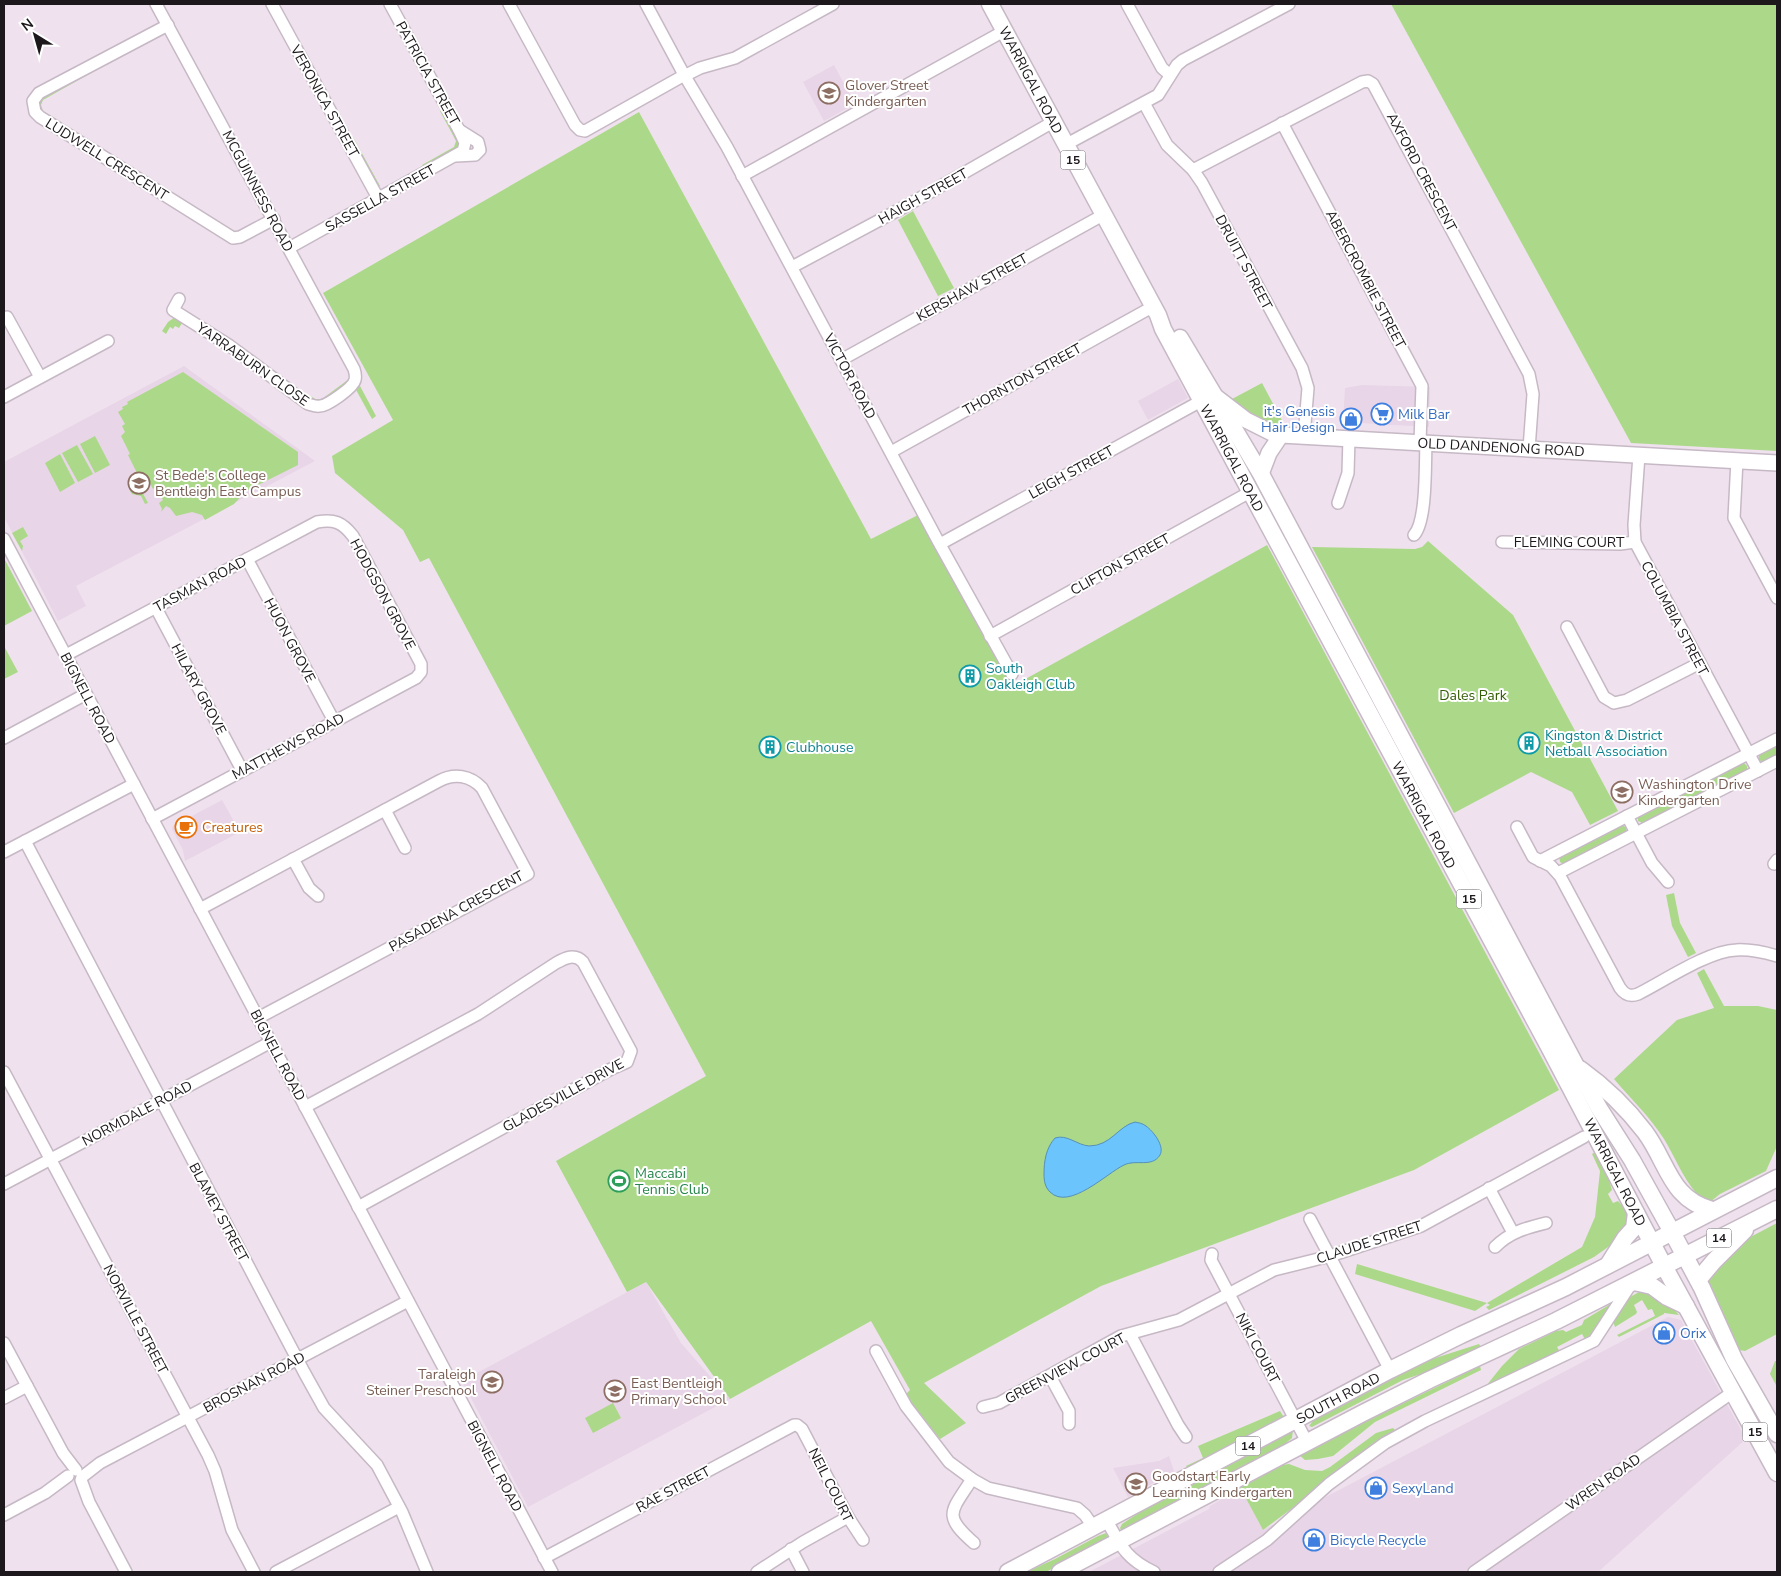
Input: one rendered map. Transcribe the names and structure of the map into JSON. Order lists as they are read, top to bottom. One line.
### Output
{"streets":{"highway":["WARRIGAL ROAD","15","14","SOUTH ROAD"],"main road":["OLD DANDENONG ROAD"],"street":["PATRICIA STREET","VERONICA STREET","LUDWELL CRESCENT","AXFORD CRESCENT","MCGUINNESS ROAD","HAIGH STREET","SASSELLA STREET","DRUITT STREET","ABERCROMBIE STREET","KERSHAW STREET","YARRABURN CLOSE","VICTOR ROAD","THORNTON STREET","LEIGH STREET","FLEMING COURT","CLIFTON STREET","TASMAN ROAD","HODGSON GROVE","COLUMBIA STREET","HUON GROVE","HILARY GROVE","BIGNELL ROAD","MATTHEWS ROAD","PASADENA CRESCENT","GLADESVILLE DRIVE","NORMDALE ROAD","BLAMEY STREET","CLAUDE STREET","NORVILLE STREET","NIKI COURT","GREENVIEW COURT","BROSNAN ROAD","WREN ROAD","NEIL COURT","RAE STREET"]},"crossings":[["PATRICIA STREET","SASSELLA STREET"],["WARRIGAL ROAD","HAIGH STREET"],["WARRIGAL ROAD","KERSHAW STREET"],["WARRIGAL ROAD","THORNTON STREET"],["WARRIGAL ROAD","OLD DANDENONG ROAD"],["WARRIGAL ROAD","LEIGH STREET"],["WARRIGAL ROAD","CLIFTON STREET"],["WARRIGAL ROAD","14"],["WARRIGAL ROAD","SOUTH ROAD"],["WARRIGAL ROAD","WREN ROAD"],["VERONICA STREET","SASSELLA STREET"],["LUDWELL CRESCENT","MCGUINNESS ROAD"],["AXFORD CRESCENT","DRUITT STREET"],["AXFORD CRESCENT","ABERCROMBIE STREET"],["AXFORD CRESCENT","OLD DANDENONG ROAD"],["MCGUINNESS ROAD","SASSELLA STREET"],["MCGUINNESS ROAD","YARRABURN CLOSE"],["HAIGH STREET","VICTOR ROAD"],["DRUITT STREET","OLD DANDENONG ROAD"],["ABERCROMBIE STREET","OLD DANDENONG ROAD"],["KERSHAW STREET","VICTOR ROAD"],["VICTOR ROAD","THORNTON STREET"],["VICTOR ROAD","LEIGH STREET"],["VICTOR ROAD","CLIFTON STREET"],["OLD DANDENONG ROAD","COLUMBIA STREET"],["FLEMING COURT","COLUMBIA STREET"],["TASMAN ROAD","HODGSON GROVE"],["TASMAN ROAD","HUON GROVE"],["TASMAN ROAD","HILARY GROVE"],["TASMAN ROAD","BIGNELL ROAD"],["HODGSON GROVE","MATTHEWS ROAD"],["HUON GROVE","MATTHEWS ROAD"],["HILARY GROVE","MATTHEWS ROAD"],["BIGNELL ROAD","MATTHEWS ROAD"],["BIGNELL ROAD","PASADENA CRESCENT"],["BIGNELL ROAD","GLADESVILLE DRIVE"],["BIGNELL ROAD","NORMDALE ROAD"],["BIGNELL ROAD","BROSNAN ROAD"],["BIGNELL ROAD","RAE STREET"],["NORMDALE ROAD","BLAMEY STREET"],["NORMDALE ROAD","NORVILLE STREET"],["BLAMEY STREET","BROSNAN ROAD"],["14","SOUTH ROAD"],["CLAUDE STREET","NIKI COURT"],["CLAUDE STREET","GREENVIEW COURT"],["NORVILLE STREET","BROSNAN ROAD"],["NIKI COURT","GREENVIEW COURT"],["NIKI COURT","SOUTH ROAD"],["NEIL COURT","RAE STREET"]],"parks":["Dales Park"],"places":{"school or university":["Glover Street Kindergarten","St Bede's College Bentleigh East Campus","Washington Drive Kindergarten","Taraleigh Steiner Preschool","East Bentleigh Primary School","Goodstart Early Learning Kindergarten"],"supermarket":["Milk Bar"],"shop":["it's Genesis Hair Design","Orix","SexyLand","Bicycle Recycle"],"building":["South Oakleigh Club","Kingston & District Netball Association","Clubhouse"],"cafe":["Creatures"],"sports":["Maccabi Tennis Club"]},"north":"top left"}
